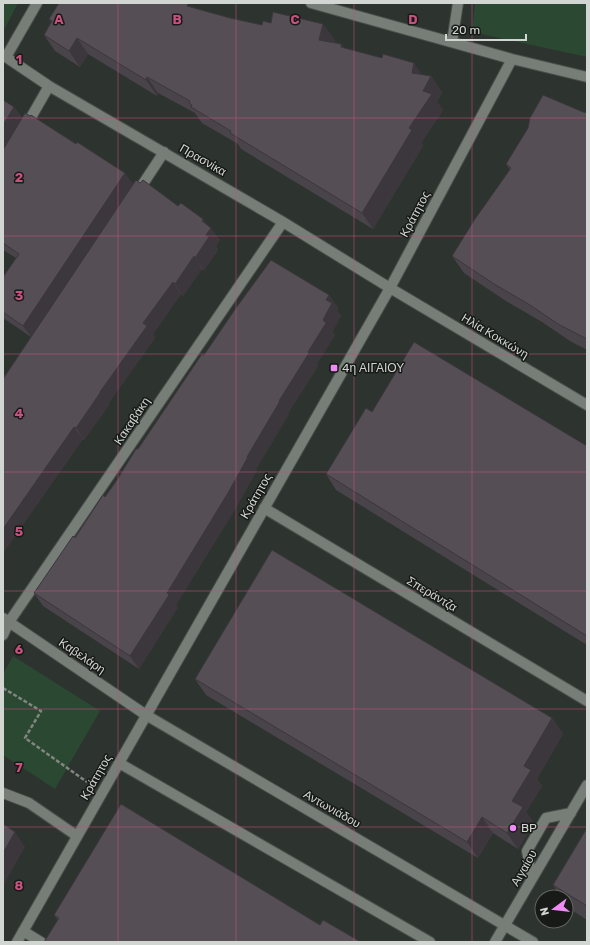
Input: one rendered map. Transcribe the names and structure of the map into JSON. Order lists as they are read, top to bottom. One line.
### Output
{"streets":{"street":["Πρασνίκα","Κράτητος","Ηλία Κοκκώνη","Κακαβάκη","Σπεράντζα","Καβελάρη","Αντωνιάδου","Αιγαίου"]},"crossings":[["Πρασνίκα","Κράτητος"],["Πρασνίκα","Ηλία Κοκκώνη"],["Πρασνίκα","Κακαβάκη"],["Κράτητος","Ηλία Κοκκώνη"],["Κράτητος","Σπεράντζα"],["Κράτητος","Καβελάρη"],["Κράτητος","Αντωνιάδου"],["Κακαβάκη","Καβελάρη"],["Καβελάρη","Αντωνιάδου"],["Αντωνιάδου","Αιγαίου"]],"places":{"transit":["4η ΑΙΓΑΙΟΥ"],"other":["BP"]},"scale_bar":"20 m","north":"left","grid":{"columns":["A","B","C","D"],"rows":["1","2","3","4","5","6","7","8"]}}
